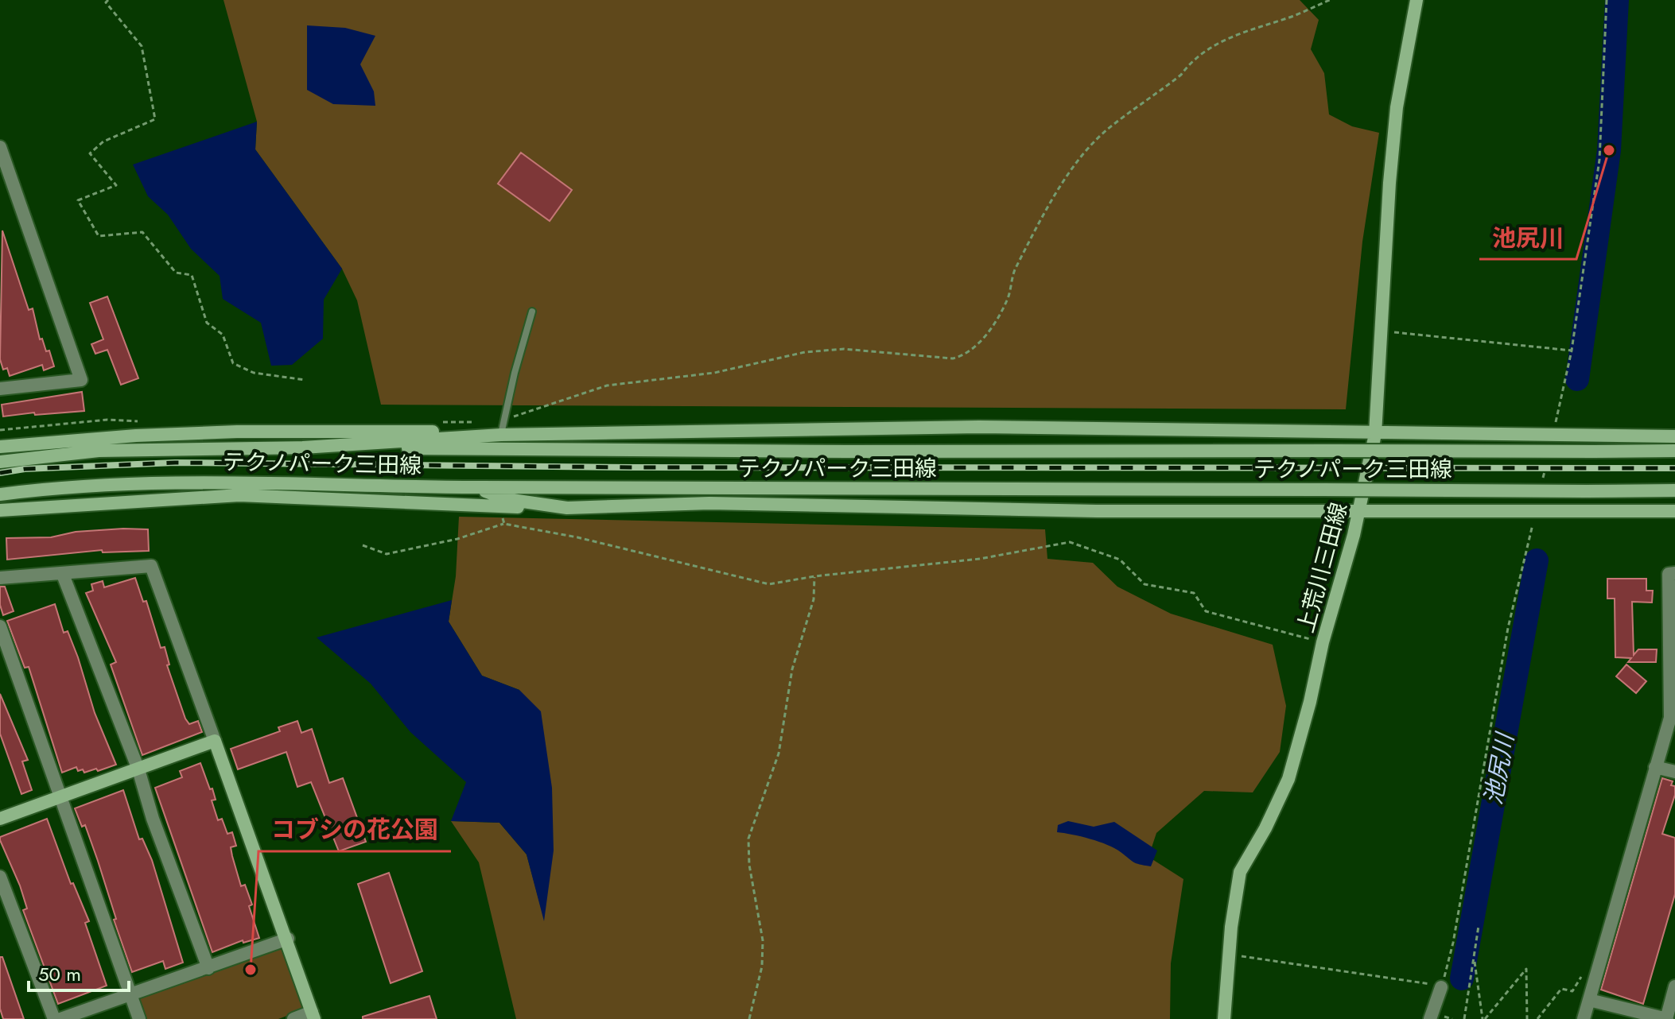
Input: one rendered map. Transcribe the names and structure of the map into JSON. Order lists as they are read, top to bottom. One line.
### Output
{"streets":{"main road":["テクノパーク三田線","上荒川三田線"]},"water":["池尻川"],"places":["池尻川","コブシの花公園"],"scale_bar":"50 m"}
